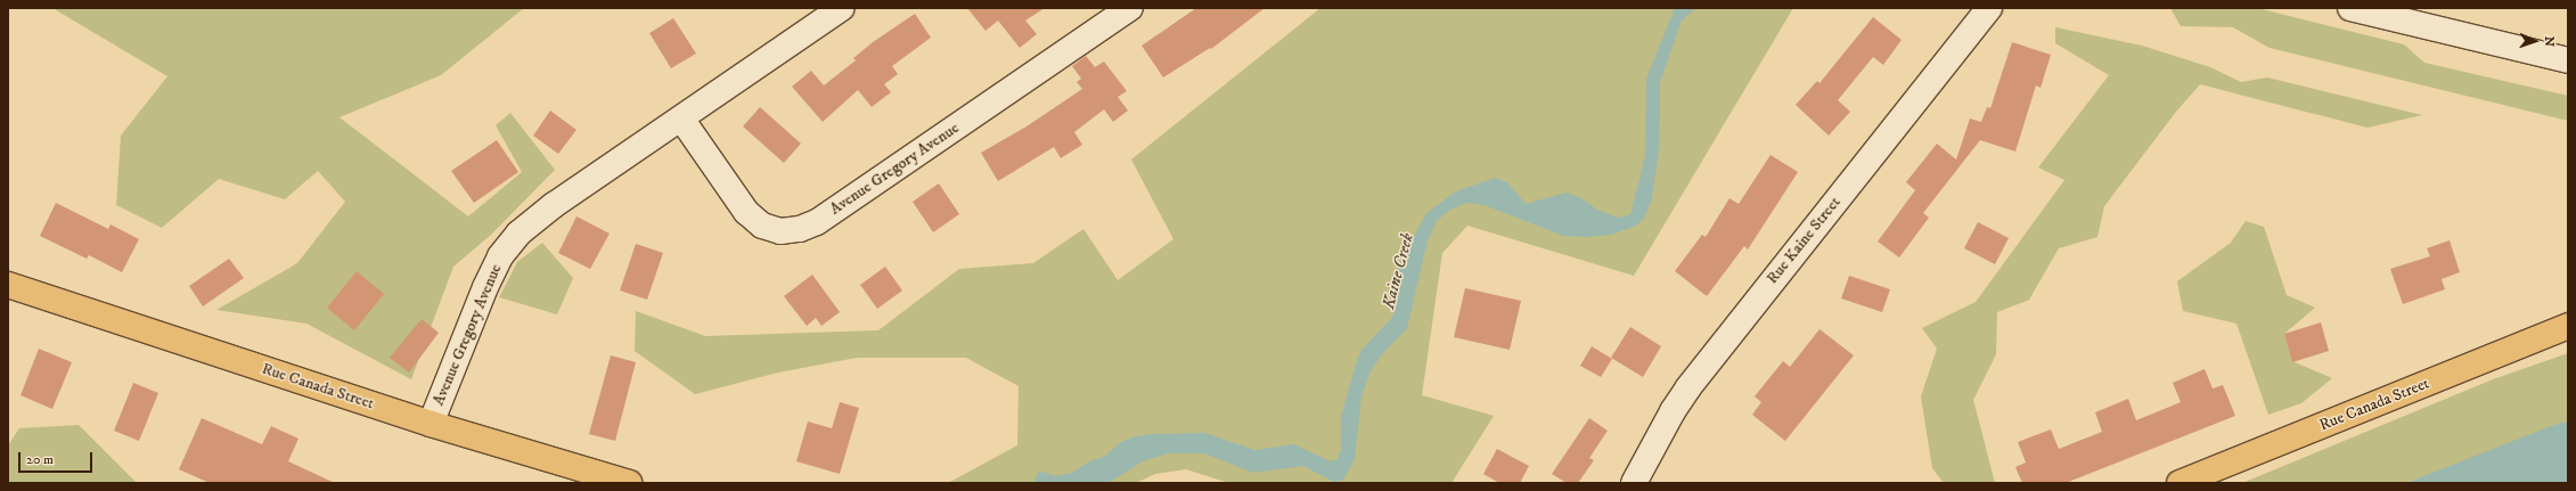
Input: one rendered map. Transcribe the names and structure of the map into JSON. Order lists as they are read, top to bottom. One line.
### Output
{"streets":{"main road":["Rue Canada Street"],"street":["Avenue Gregory Avenue","Rue Kaine Street"]},"crossings":[["Avenue Gregory Avenue","Rue Canada Street"]],"water":["Kaine Creek"],"scale_bar":"20 m","north":"right"}
